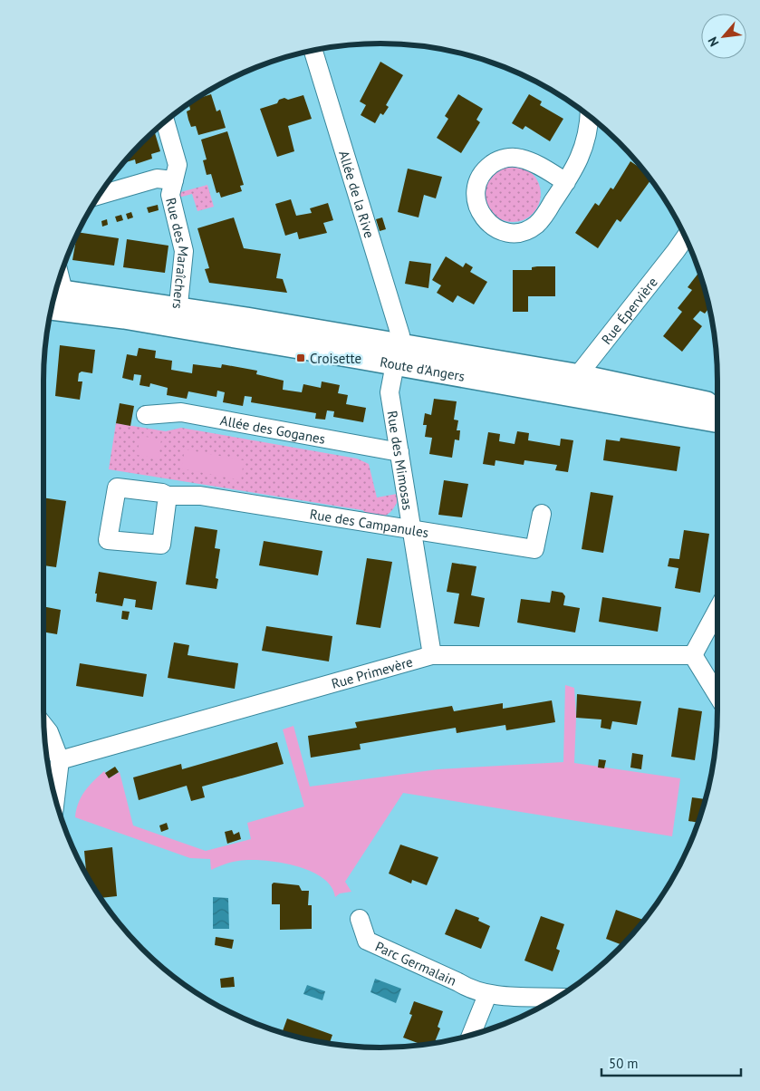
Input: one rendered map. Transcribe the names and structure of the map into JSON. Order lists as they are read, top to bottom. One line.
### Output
{"streets":{"street":["Allée de la Rive","Rue des Maraîchers","Rue Épervière","Route d'Angers","Allée des Goganes","Rue des Mimosas","Rue des Campanules","Rue Primevère","Parc Germalain"]},"crossings":[["Allée de la Rive","Route d'Angers"],["Allée de la Rive","Rue des Mimosas"],["Rue des Maraîchers","Route d'Angers"],["Rue Épervière","Route d'Angers"],["Route d'Angers","Rue des Mimosas"],["Allée des Goganes","Rue des Mimosas"],["Rue des Mimosas","Rue des Campanules"],["Rue des Mimosas","Rue Primevère"]],"places":{"transit":["Croisette"]},"scale_bar":"50 m","north":"bottom left"}
